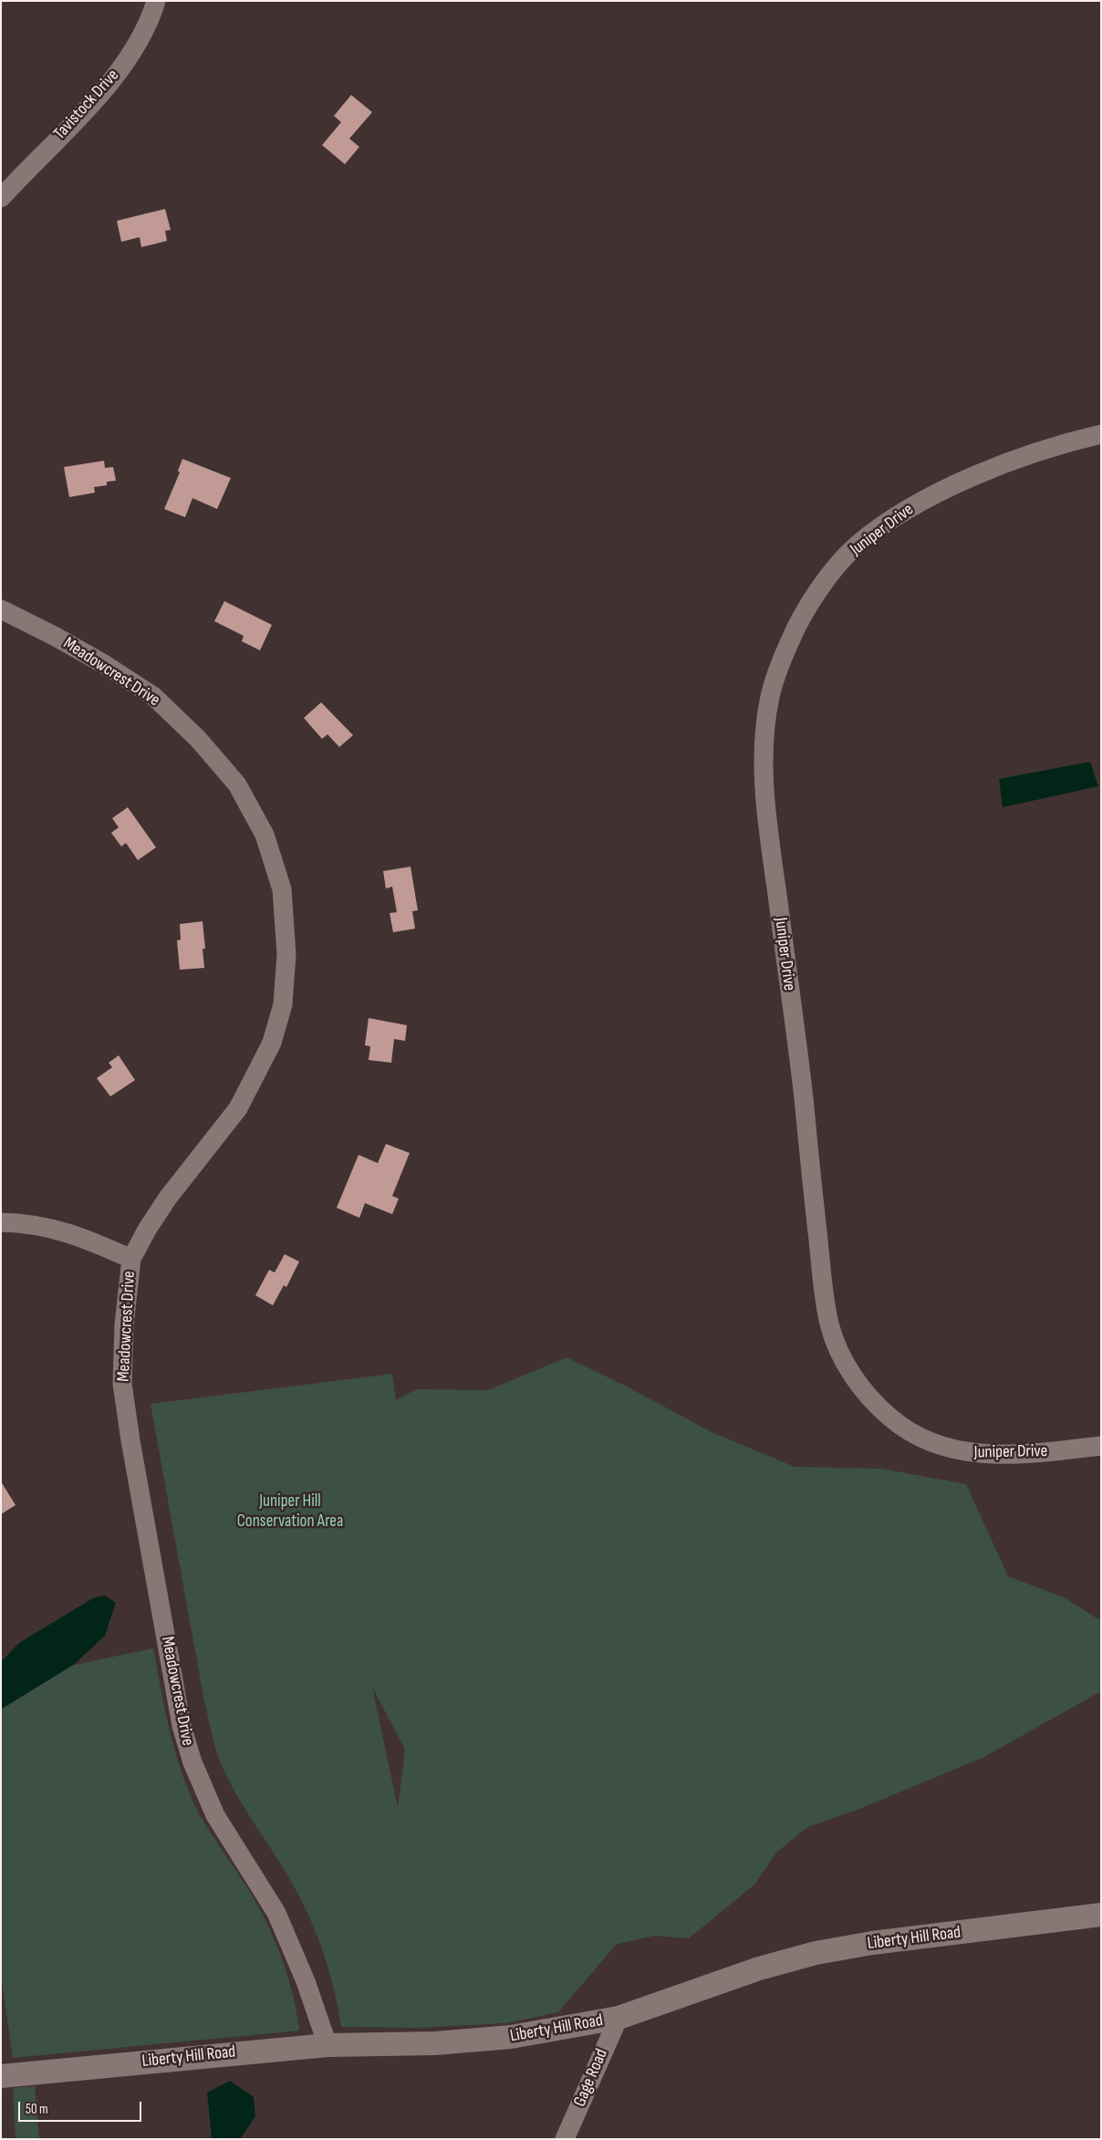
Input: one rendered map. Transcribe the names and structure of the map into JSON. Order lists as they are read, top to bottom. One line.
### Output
{"streets":{"street":["Tavistock Drive","Juniper Drive","Meadowcrest Drive","Liberty Hill Road","Gage Road"]},"crossings":[["Meadowcrest Drive","Liberty Hill Road"],["Liberty Hill Road","Gage Road"]],"parks":["Juniper Hill Conservation Area"],"scale_bar":"50 m"}
